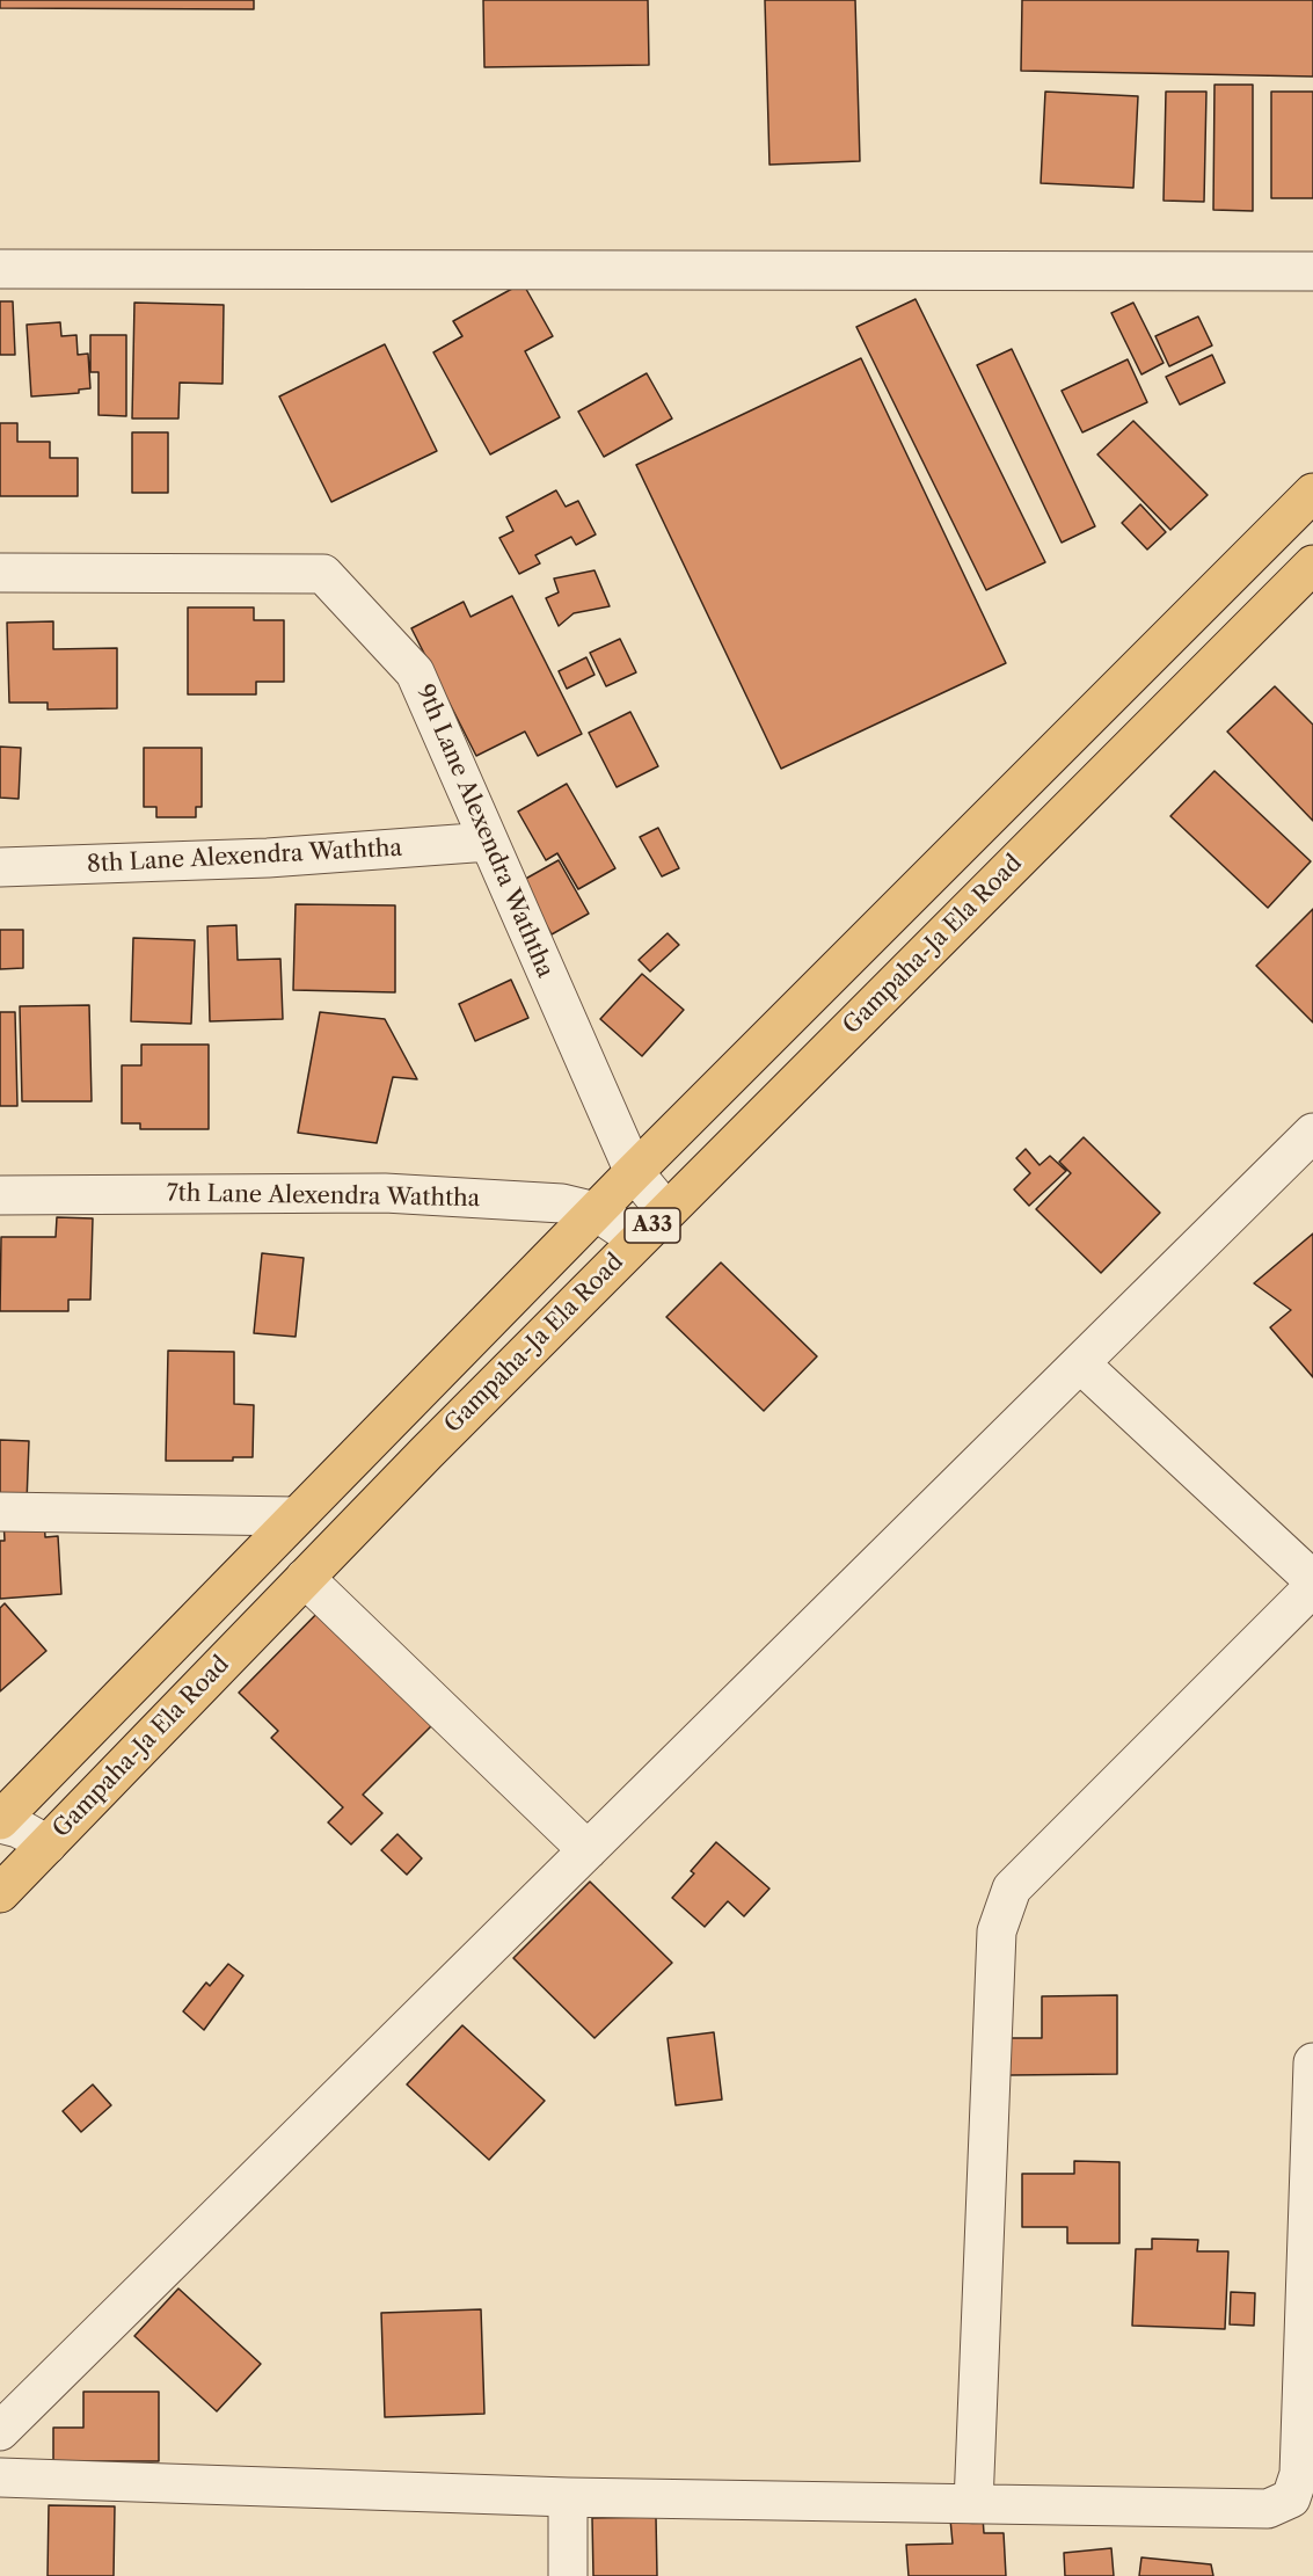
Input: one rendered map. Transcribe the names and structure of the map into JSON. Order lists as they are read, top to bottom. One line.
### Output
{"streets":{"highway":["Gampaha-Ja Ela Road","A33"],"street":["9th Lane Alexendra Waththa","8th Lane Alexendra Waththa","7th Lane Alexendra Waththa"]},"crossings":[["9th Lane Alexendra Waththa","8th Lane Alexendra Waththa"],["9th Lane Alexendra Waththa","Gampaha-Ja Ela Road"],["9th Lane Alexendra Waththa","A33"],["Gampaha-Ja Ela Road","7th Lane Alexendra Waththa"],["7th Lane Alexendra Waththa","A33"]]}
